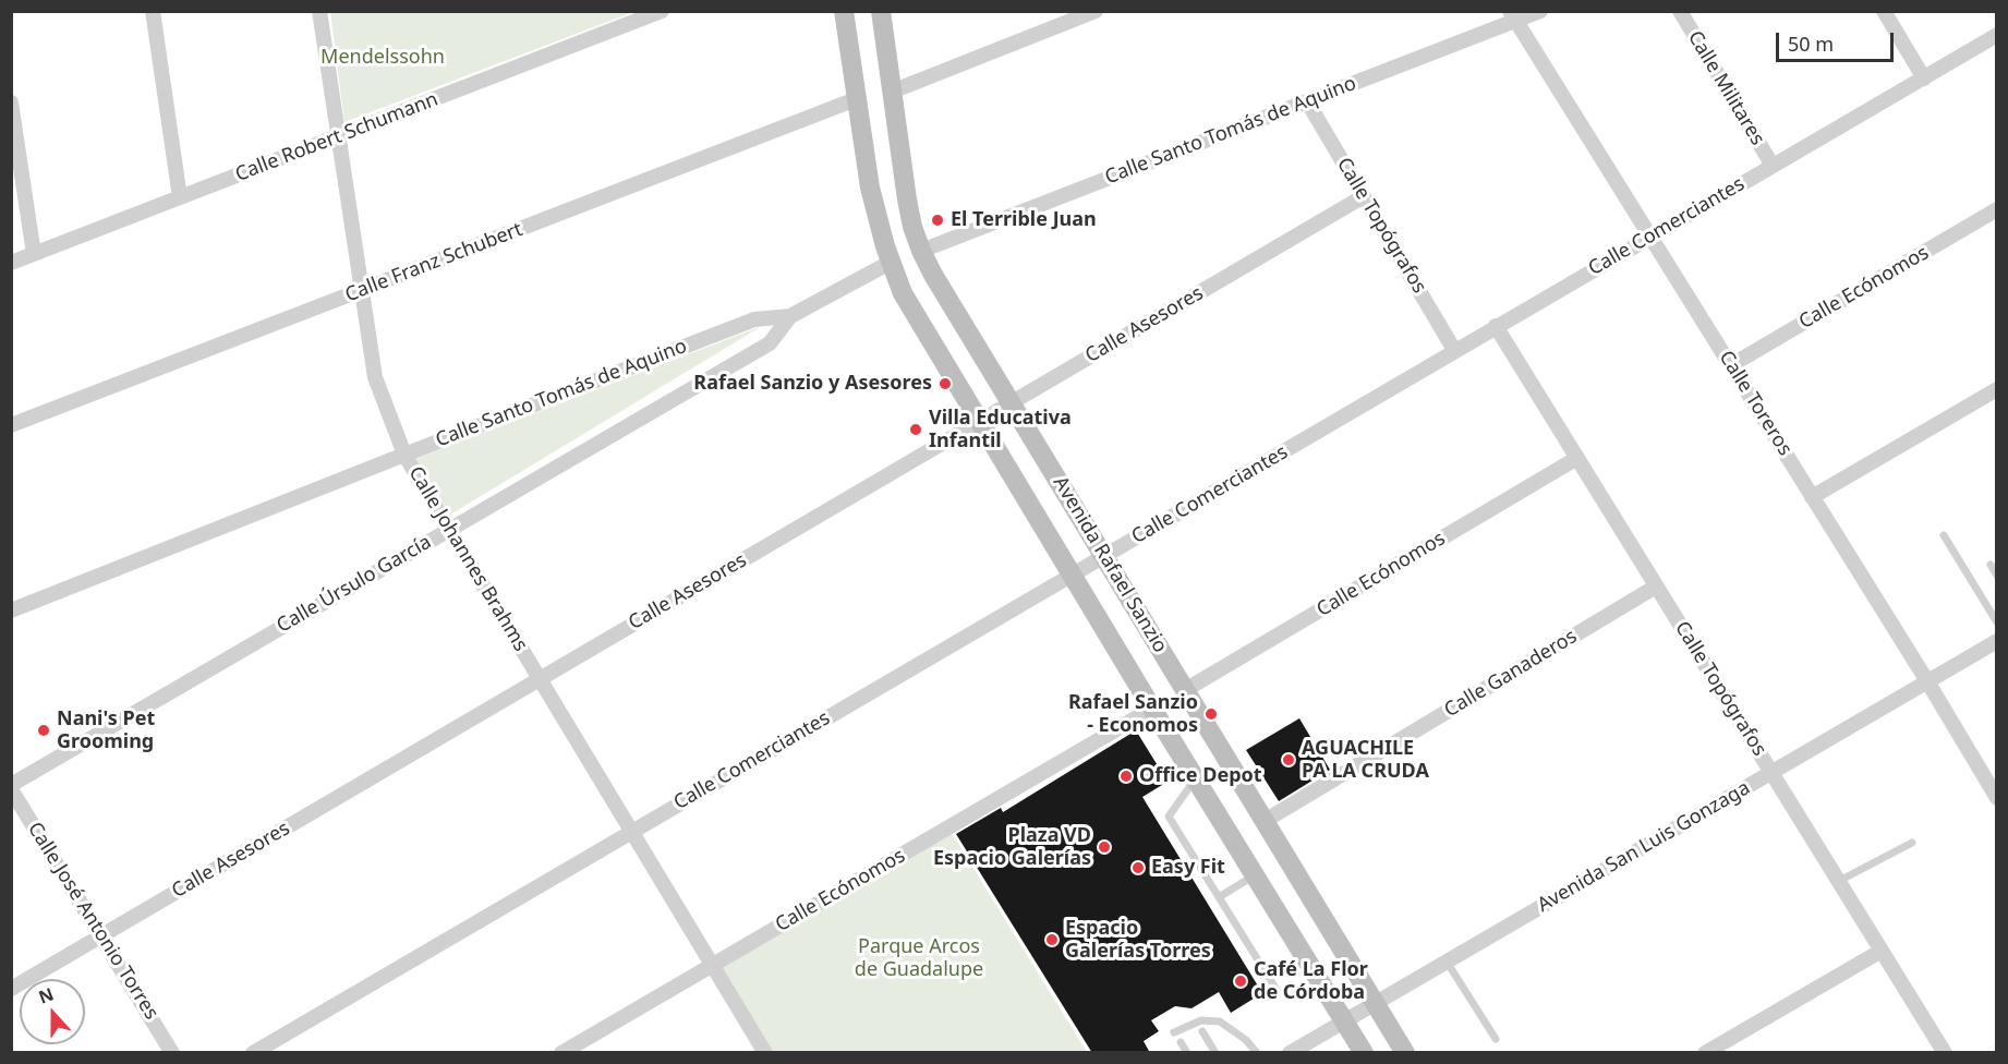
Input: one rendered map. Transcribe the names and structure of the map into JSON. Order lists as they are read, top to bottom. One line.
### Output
{"streets":{"main road":["Avenida Rafael Sanzio"],"street":["Calle Militares","Calle Santo Tomás de Aquino","Calle Robert Schumann","Calle Topógrafos","Calle Comerciantes","Calle Franz Schubert","Calle Ecónomos","Calle Asesores","Calle Toreros","Calle Johannes Brahms","Calle Úrsulo García","Calle Ganaderos","Avenida San Luis Gonzaga","Calle José Antonio Torres"]},"crossings":[["Calle Militares","Calle Comerciantes"],["Calle Santo Tomás de Aquino","Calle Topógrafos"],["Calle Santo Tomás de Aquino","Calle Toreros"],["Calle Santo Tomás de Aquino","Calle Johannes Brahms"],["Calle Santo Tomás de Aquino","Avenida Rafael Sanzio"],["Calle Santo Tomás de Aquino","Calle Úrsulo García"],["Calle Robert Schumann","Calle Johannes Brahms"],["Calle Topógrafos","Calle Comerciantes"],["Calle Topógrafos","Calle Ecónomos"],["Calle Topógrafos","Calle Asesores"],["Calle Topógrafos","Calle Ganaderos"],["Calle Topógrafos","Avenida San Luis Gonzaga"],["Calle Comerciantes","Calle Toreros"],["Calle Comerciantes","Calle Johannes Brahms"],["Calle Comerciantes","Avenida Rafael Sanzio"],["Calle Franz Schubert","Calle Johannes Brahms"],["Calle Franz Schubert","Avenida Rafael Sanzio"],["Calle Ecónomos","Calle Toreros"],["Calle Ecónomos","Calle Johannes Brahms"],["Calle Ecónomos","Avenida Rafael Sanzio"],["Calle Asesores","Calle Johannes Brahms"],["Calle Asesores","Avenida Rafael Sanzio"],["Calle Asesores","Calle José Antonio Torres"],["Calle Toreros","Avenida San Luis Gonzaga"],["Calle Johannes Brahms","Calle Úrsulo García"],["Avenida Rafael Sanzio","Calle Ganaderos"],["Avenida Rafael Sanzio","Avenida San Luis Gonzaga"],["Calle Úrsulo García","Calle José Antonio Torres"]],"parks":["Mendelssohn","Parque Arcos de Guadalupe"],"places":["El Terrible Juan","Rafael Sanzio y Asesores","Villa Educativa Infantil","Rafael Sanzio - Economos","Nani's Pet Grooming","AGUACHILE PA LA CRUDA","Office Depot","Plaza VD Espacio Galerías","Easy Fit","Espacio Galerías Torres","Café La Flor de Córdoba"],"scale_bar":"50 m","north":"top"}
